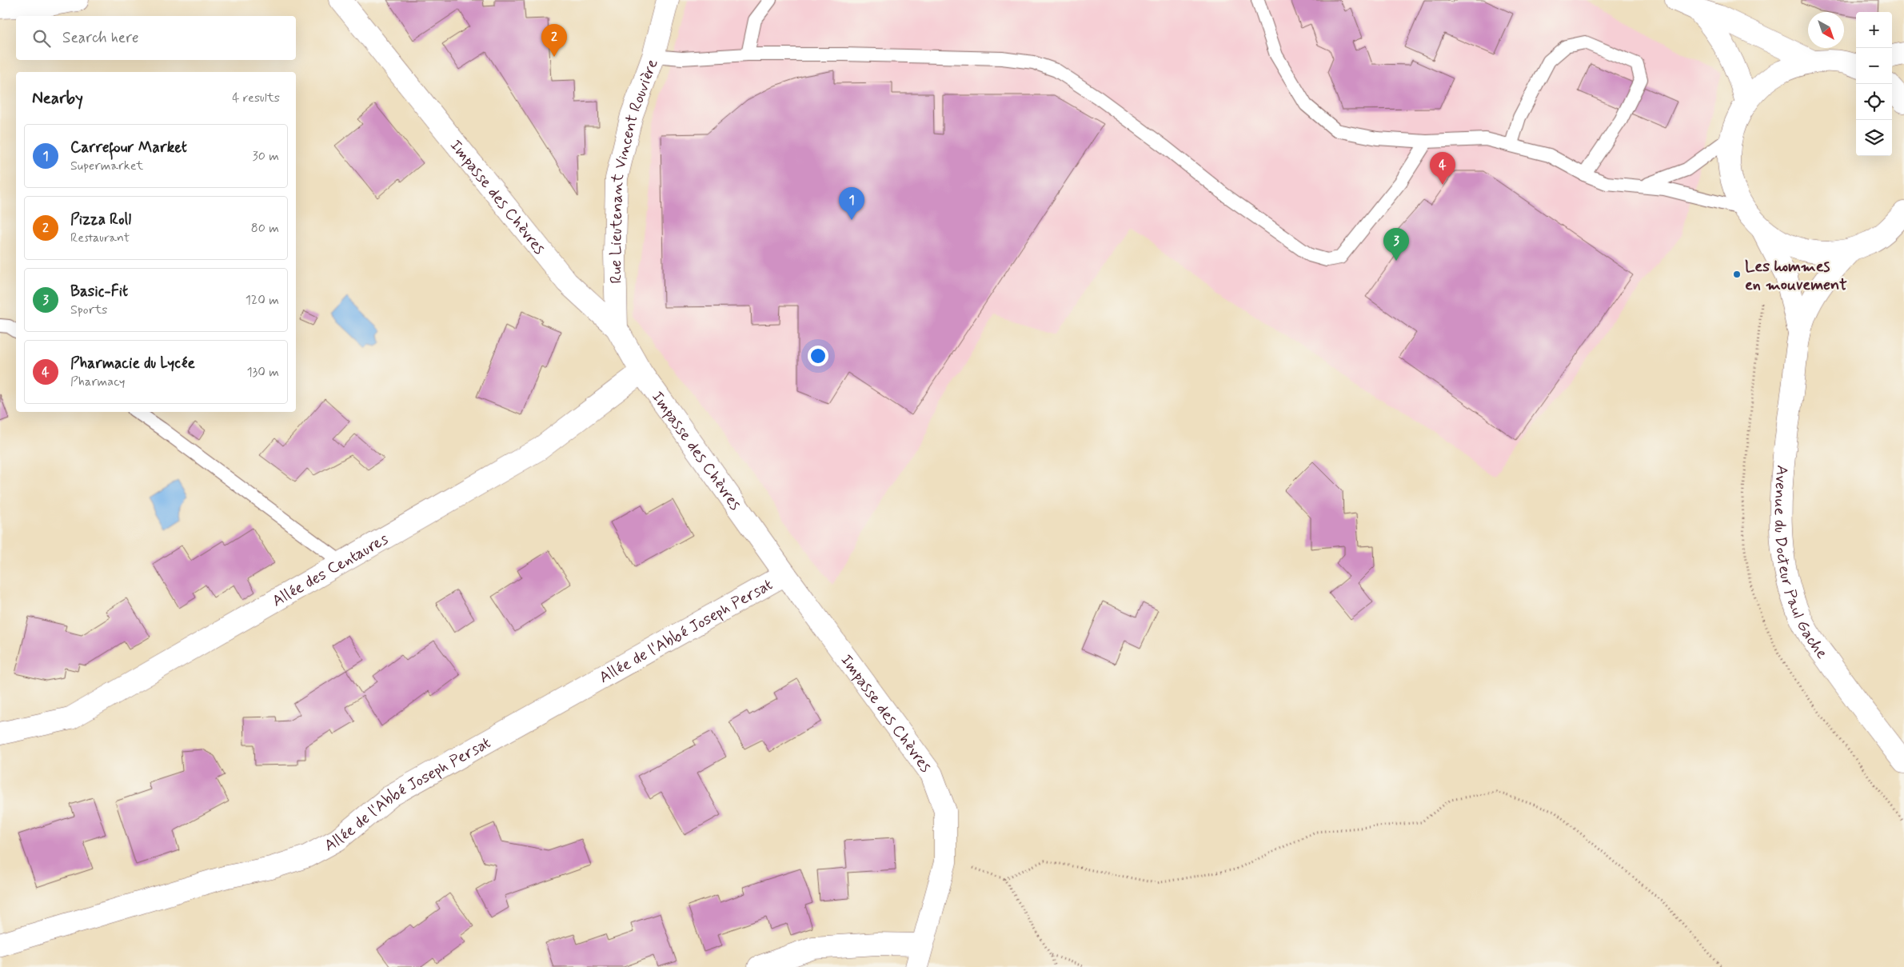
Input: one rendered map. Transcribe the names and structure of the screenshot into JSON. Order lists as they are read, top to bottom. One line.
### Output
{"streets":{"street":["Rue Lieutenant Vincent Rouvière","Impasse des Chèvres","Avenue du Docteur Paul Gache","Allée des Centaures","Allée de l'Abbé Joseph Persat"]},"crossings":[["Rue Lieutenant Vincent Rouvière","Impasse des Chèvres"],["Impasse des Chèvres","Allée des Centaures"],["Impasse des Chèvres","Allée de l'Abbé Joseph Persat"]],"places":["Les hommes en mouvement"],"north":"bottom right","page":{"map_buttons":["+","−"],"search":"Search here","pins":["2","4","1","3"],"heading":["Nearby","4 results"],"list":[{"mark":"1","name":"Carrefour Market","note":"Supermarket","value":"30 m"},{"mark":"2","name":"Pizza Roll","note":"Restaurant","value":"80 m"},{"mark":"3","name":"Basic-Fit","note":"Sports","value":"120 m"},{"mark":"4","name":"Pharmacie du Lycée","note":"Pharmacy","value":"130 m"}]}}
